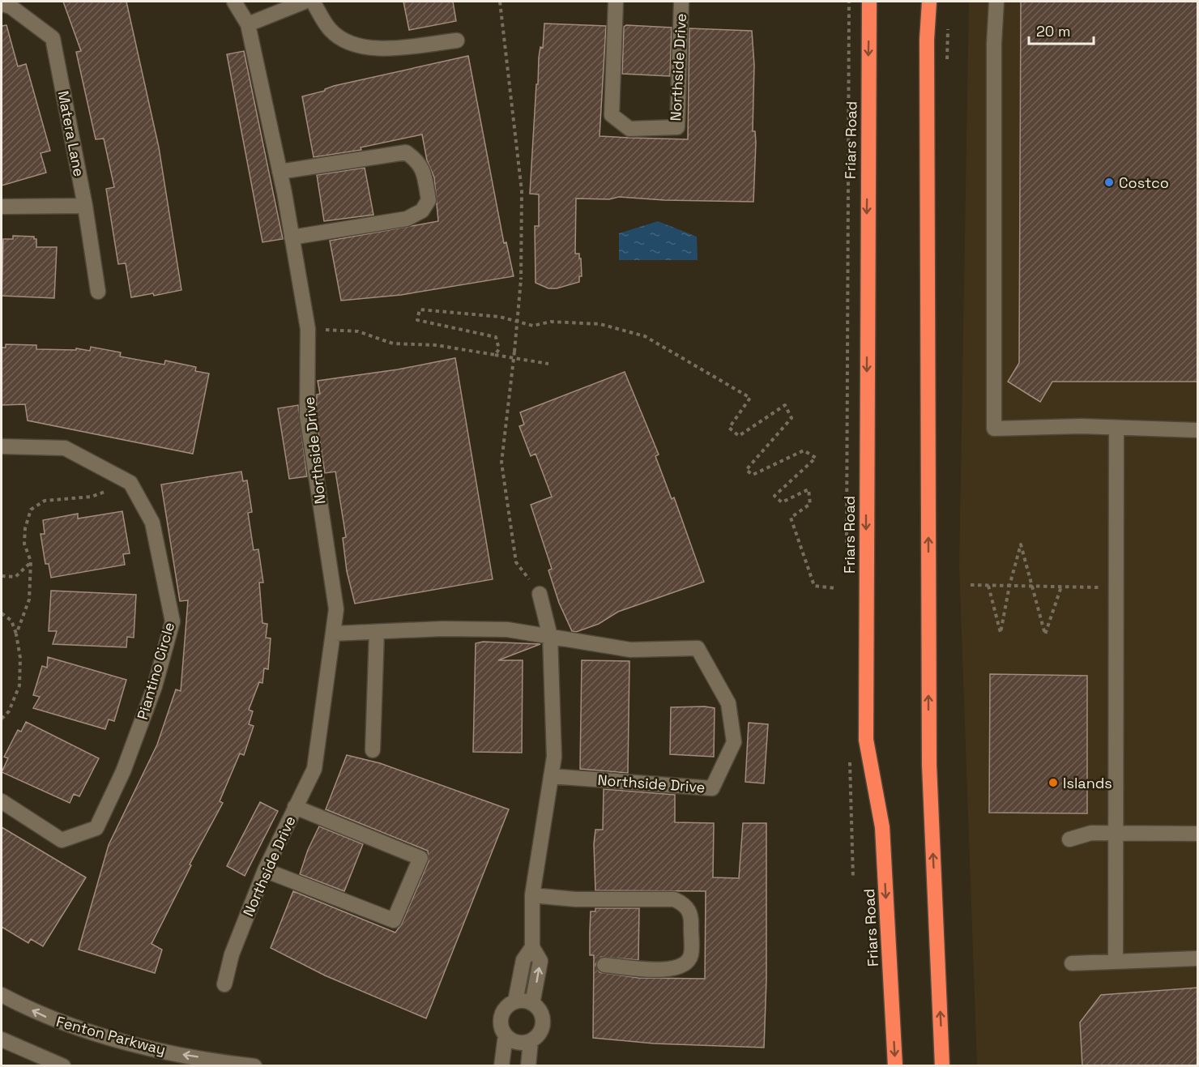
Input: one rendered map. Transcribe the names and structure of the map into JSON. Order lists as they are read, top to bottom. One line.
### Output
{"streets":{"highway":["Friars Road"],"street":["Northside Drive","Matera Lane","Piantino Circle","Fenton Parkway"]},"one_way":["Fenton Parkway"],"places":["Costco","Islands"],"scale_bar":"20 m"}
